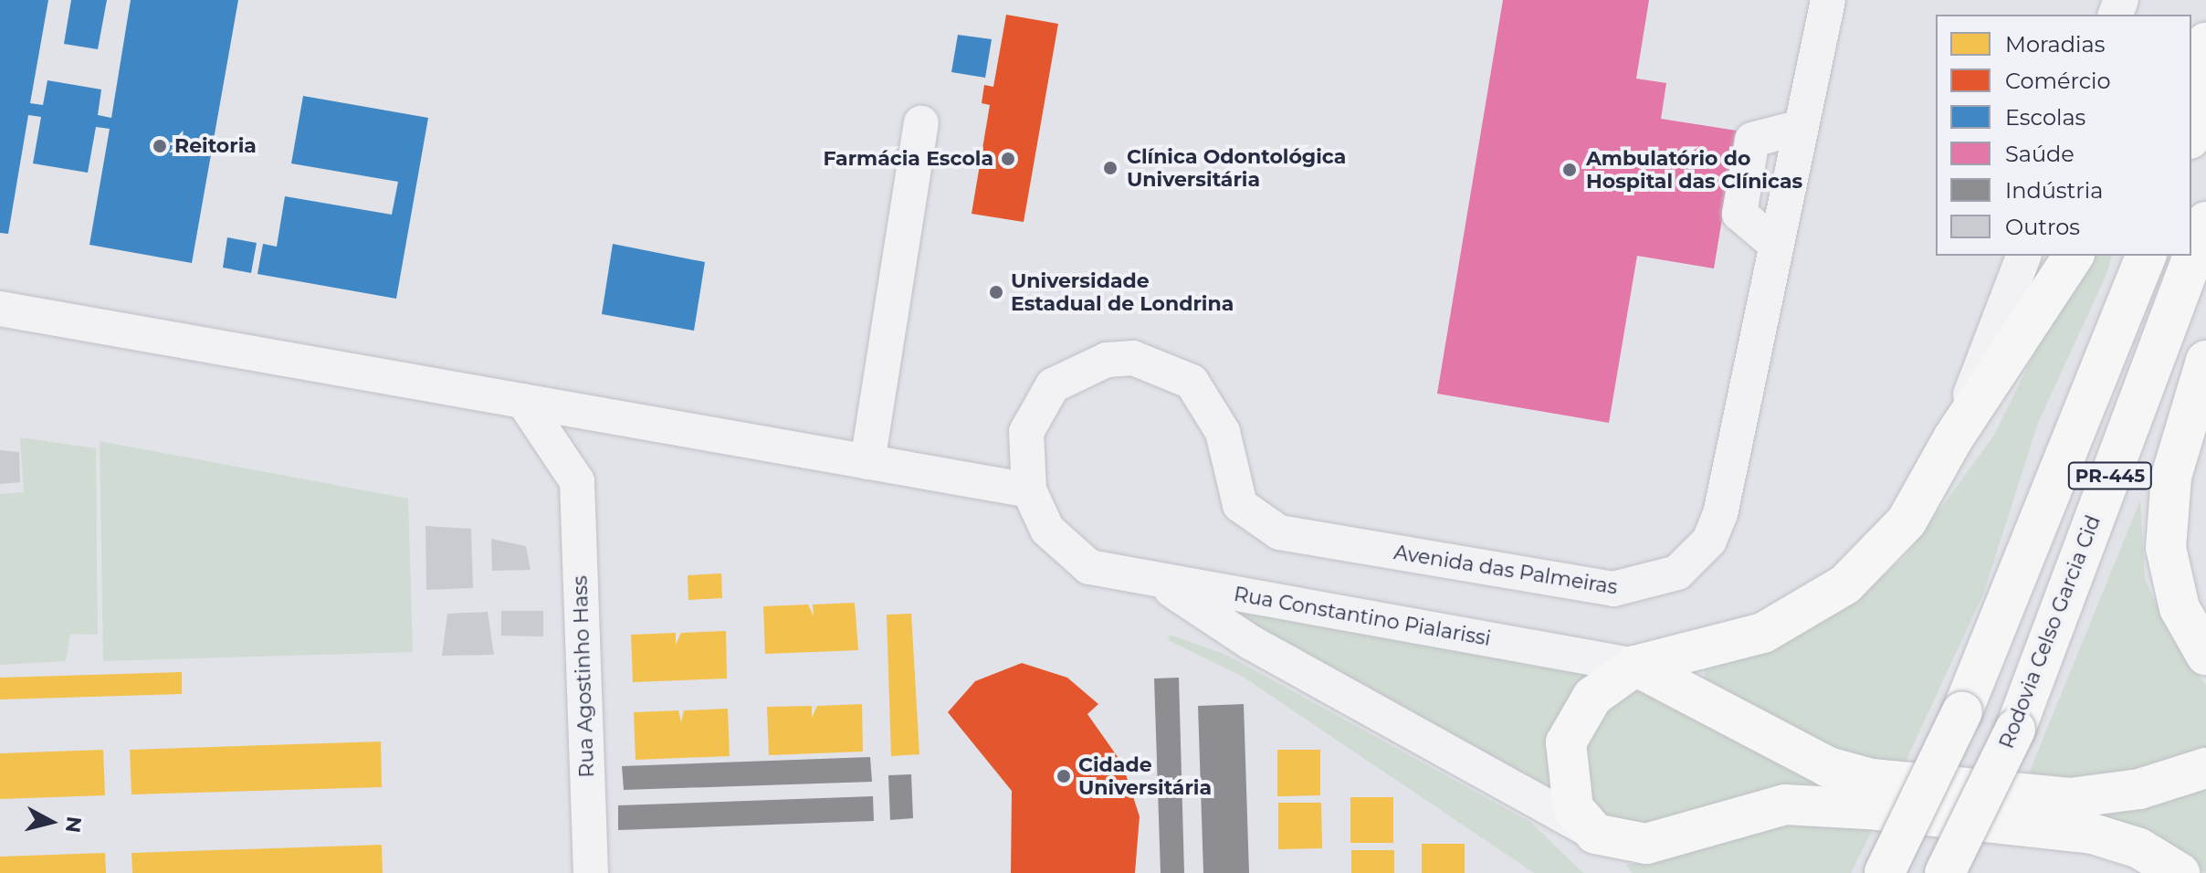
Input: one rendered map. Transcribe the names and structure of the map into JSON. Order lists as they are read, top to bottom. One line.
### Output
{"streets":{"main road":["PR-445","Rodovia Celso Garcia Cid"],"street":["Avenida das Palmeiras","Rua Constantino Pialarissi","Rua Agostinho Hass"]},"crossings":[["Avenida das Palmeiras","Rua Constantino Pialarissi"]],"places":["Reitoria","Farmácia Escola","Clínica Odontológica Universitária","Ambulatório do Hospital das Clínicas","Universidade Estadual de Londrina","Cidade Universitária"],"legend":["Moradias","Comércio","Escolas","Saúde","Indústria","Outros"],"north":"right"}
